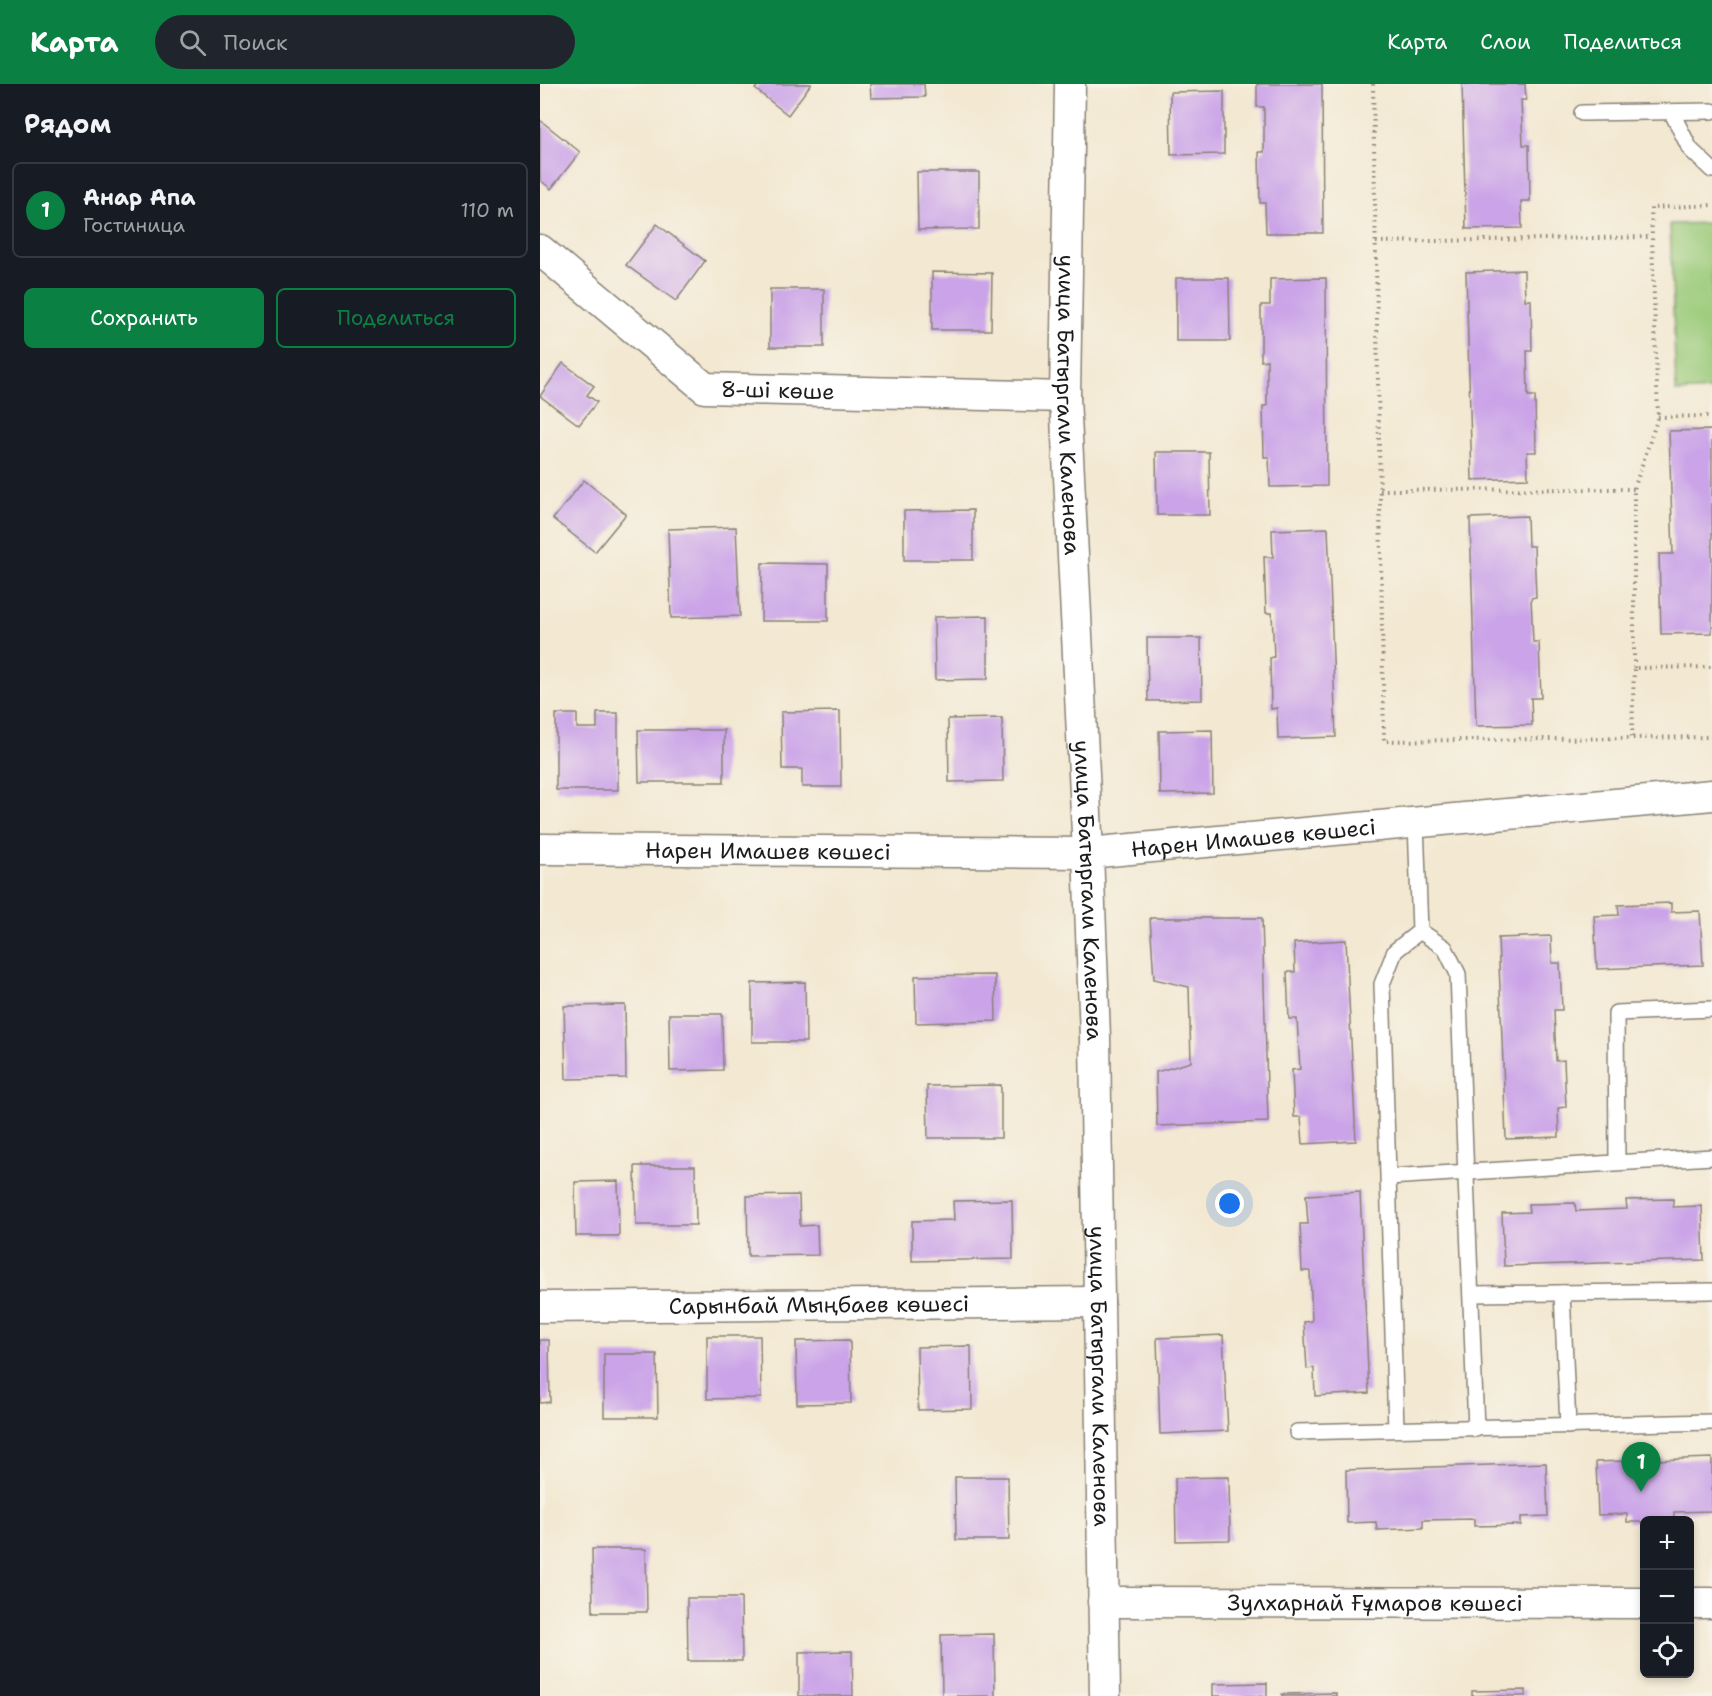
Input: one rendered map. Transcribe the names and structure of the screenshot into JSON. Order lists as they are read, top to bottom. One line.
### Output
{"streets":{"street":["8-шi көше","улица Батыргали Каленова","Нарен Имашев көшесi","Сарынбай Мыңбаев көшесі","Зулхарнай Ғұмаров көшесі"]},"crossings":[["8-шi көше","улица Батыргали Каленова"],["улица Батыргали Каленова","Нарен Имашев көшесi"],["улица Батыргали Каленова","Сарынбай Мыңбаев көшесі"],["улица Батыргали Каленова","Зулхарнай Ғұмаров көшесі"]],"page":{"header":"Карта","search":"Поиск","nav":["Карта","Слои","Поделиться"],"heading":"Рядом","list":[{"mark":"1","name":"Анар Апа","note":"Гостиница","value":"110 m"}],"buttons":["Сохранить","Поделиться"],"pins":"1","map_buttons":["+","−"]}}
